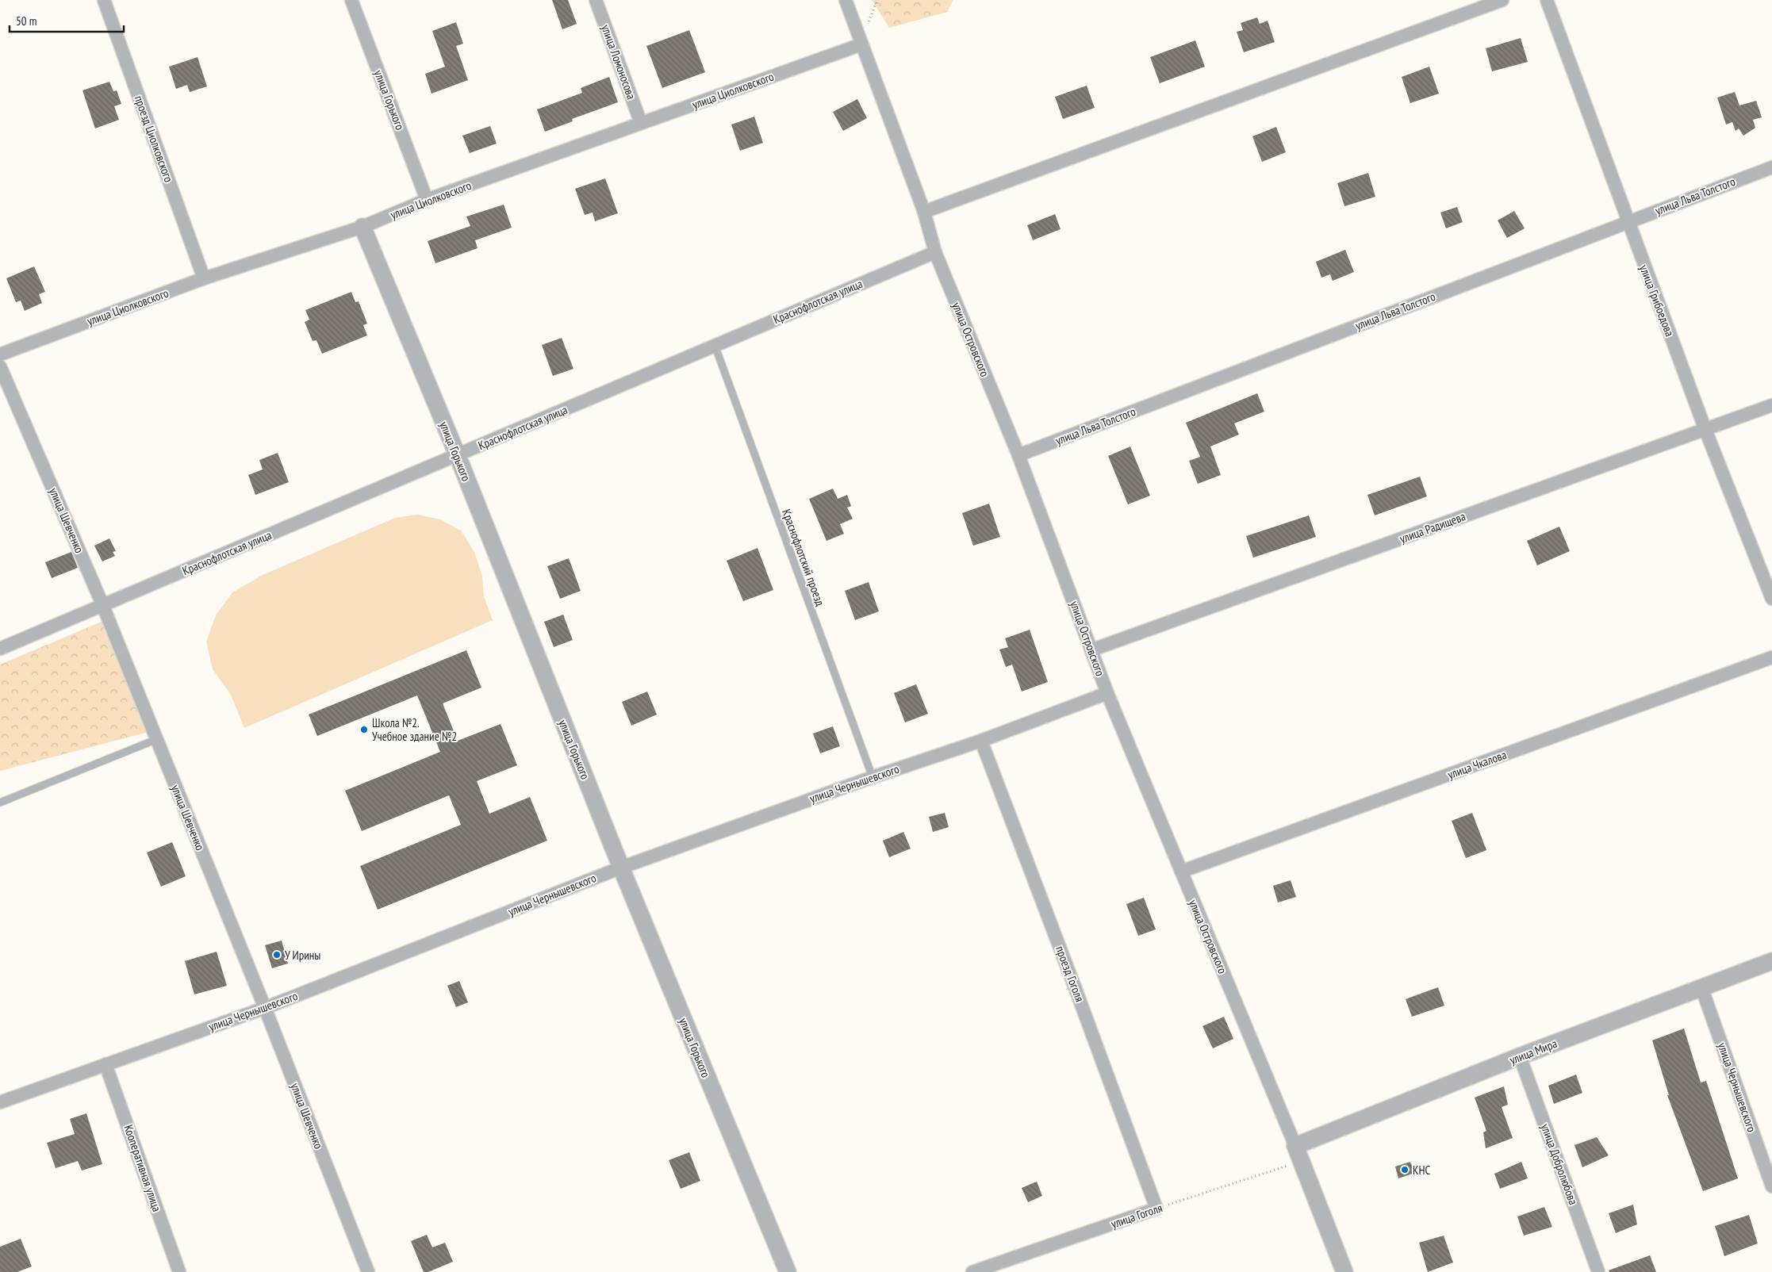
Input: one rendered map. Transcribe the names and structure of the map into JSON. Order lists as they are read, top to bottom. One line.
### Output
{"streets":{"street":["улица Ломоносова","улица Циолковского","улица Горького","проезд Циолковского","улица Льва Толстого","улица Грибоедова","Краснофлотская улица","улица Островского","улица Шевченко","улица Радищева","улица Чкалова","улица Чернышевского","проезд Гоголя","улица Мира","улица Добролюбова","Кооперативная улица","улица Гоголя"],"lane":["Краснофлотский проезд"]},"crossings":[["улица Ломоносова","улица Циолковского"],["улица Циолковского","улица Горького"],["улица Циолковского","проезд Циолковского"],["улица Циолковского","улица Островского"],["улица Горького","Краснофлотская улица"],["улица Горького","улица Чернышевского"],["улица Льва Толстого","улица Грибоедова"],["улица Льва Толстого","улица Островского"],["улица Грибоедова","улица Радищева"],["Краснофлотская улица","улица Островского"],["Краснофлотская улица","улица Шевченко"],["Краснофлотская улица","Краснофлотский проезд"],["улица Островского","улица Радищева"],["улица Островского","улица Чкалова"],["улица Островского","улица Чернышевского"],["улица Островского","улица Мира"],["улица Островского","улица Гоголя"],["улица Шевченко","улица Чернышевского"],["Краснофлотский проезд","улица Чернышевского"],["улица Чернышевского","проезд Гоголя"],["улица Чернышевского","улица Мира"],["улица Чернышевского","Кооперативная улица"],["проезд Гоголя","улица Гоголя"],["улица Мира","улица Добролюбова"],["улица Мира","улица Гоголя"]],"places":["Школа №2. Учебное здание №2","У Ирины","КНС"],"scale_bar":"50 m"}
